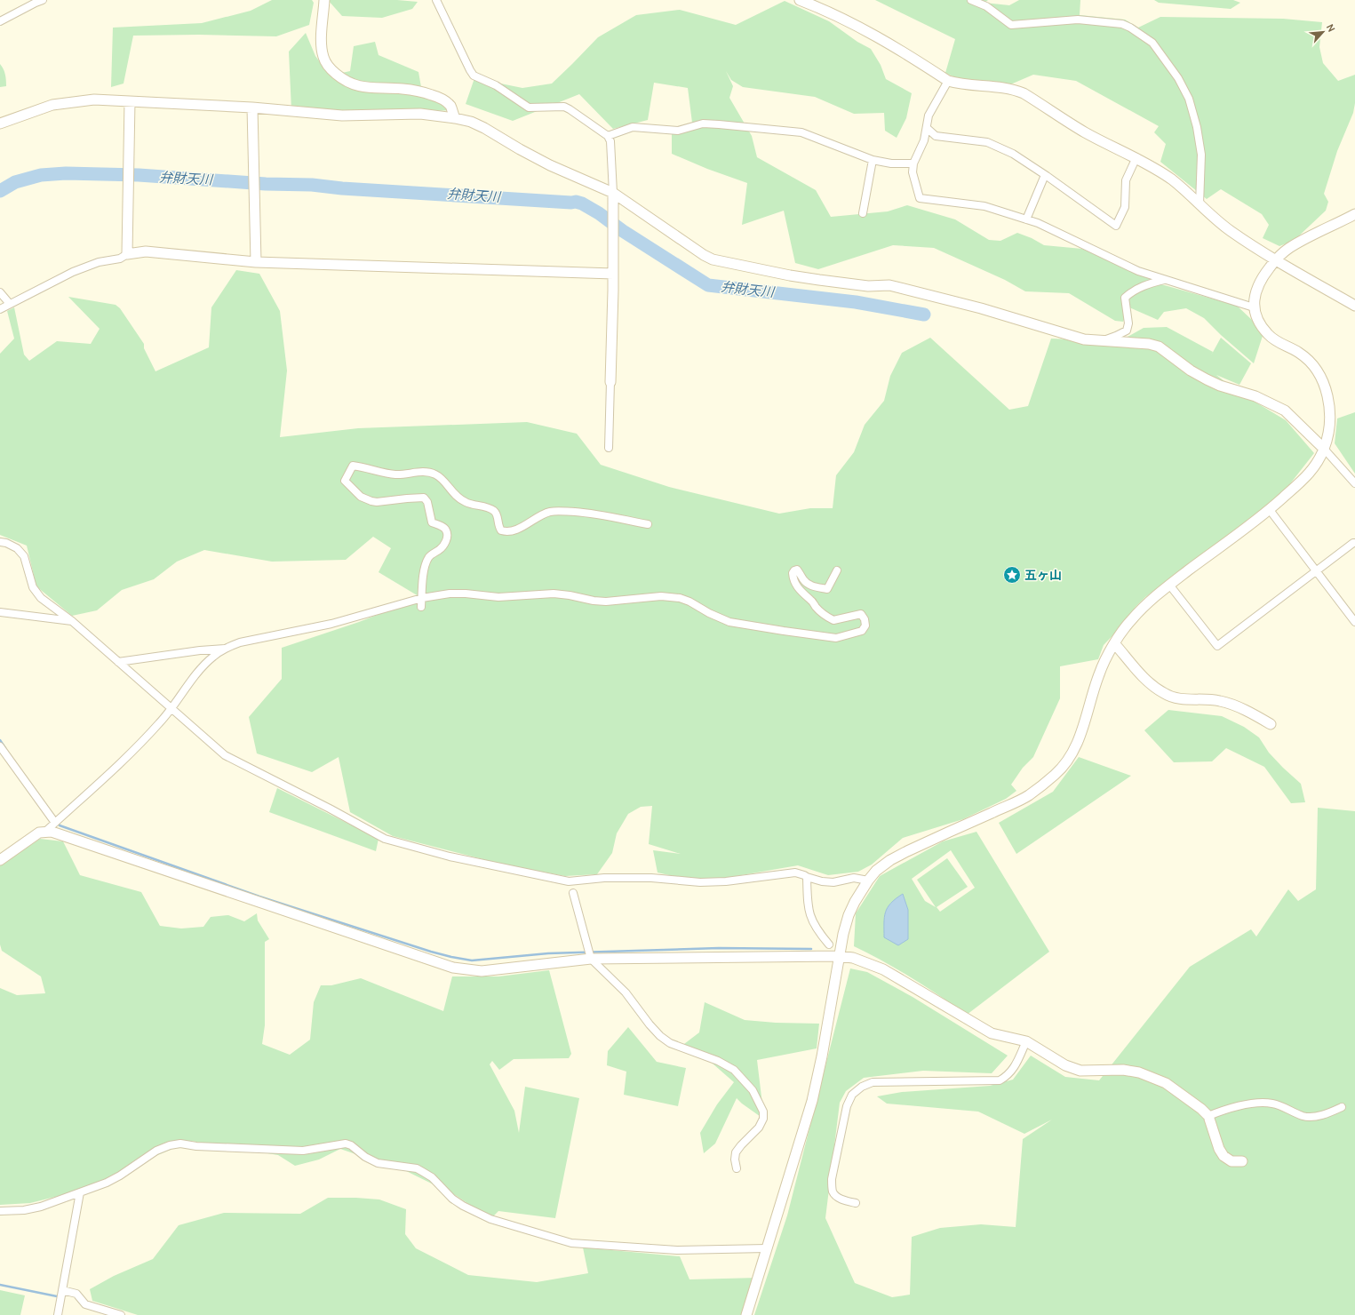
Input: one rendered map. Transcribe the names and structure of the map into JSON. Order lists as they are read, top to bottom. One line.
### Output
{"water":["弁財天川"],"places":{"place":["五ヶ山"]},"north":"top right"}
